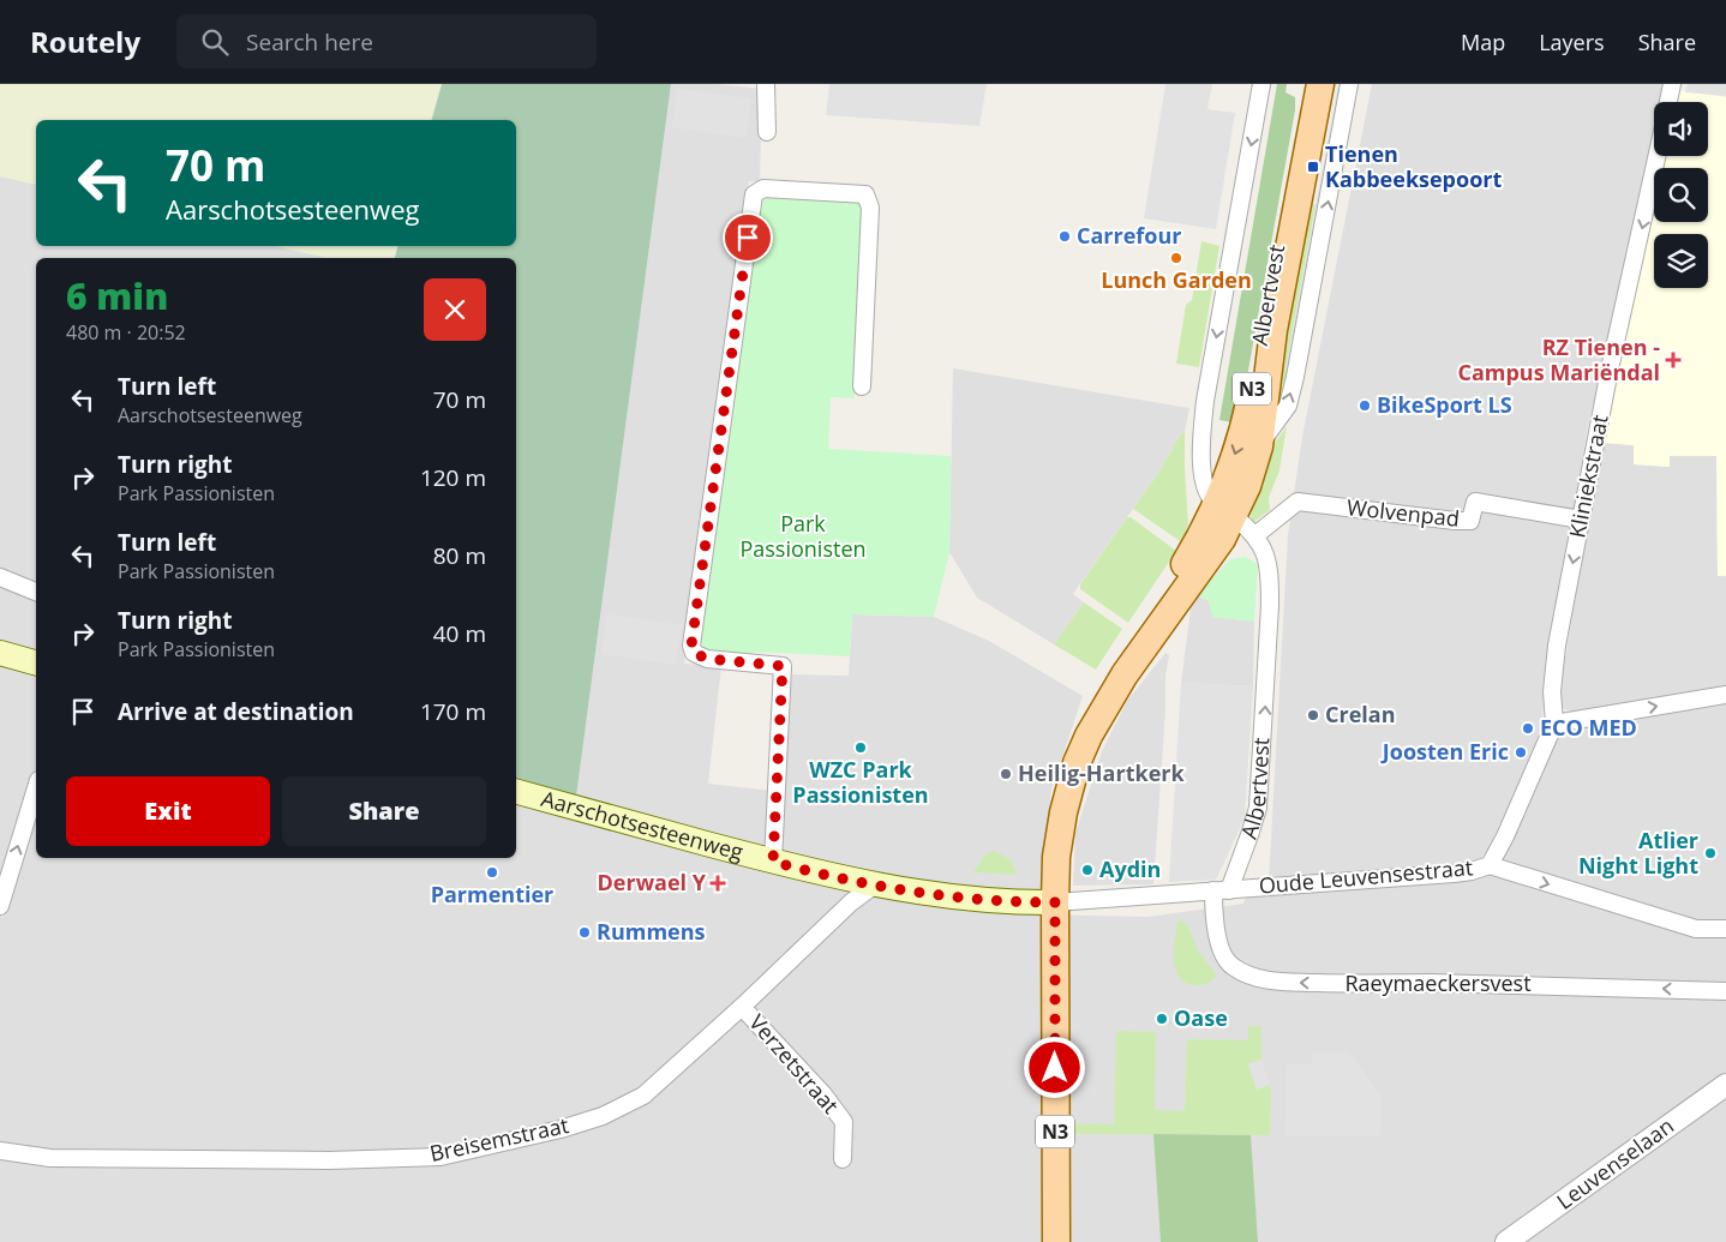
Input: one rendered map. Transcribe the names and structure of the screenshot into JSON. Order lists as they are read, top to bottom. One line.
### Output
{"streets":{"main road":["Albertvest","N3","Aarschotsesteenweg"],"street":["Kliniekstraat","Wolvenpad","Oude Leuvensestraat","Raeymaeckersvest","Verzetstraat","Breisemstraat","Leuvenselaan"]},"crossings":[["Albertvest","N3"],["Albertvest","Wolvenpad"],["Albertvest","Oude Leuvensestraat"],["Albertvest","Raeymaeckersvest"],["N3","Aarschotsesteenweg"],["N3","Oude Leuvensestraat"],["Kliniekstraat","Wolvenpad"],["Kliniekstraat","Oude Leuvensestraat"],["Aarschotsesteenweg","Oude Leuvensestraat"],["Aarschotsesteenweg","Breisemstraat"],["Oude Leuvensestraat","Raeymaeckersvest"],["Verzetstraat","Breisemstraat"]],"one_way":["Kliniekstraat"],"parks":["Park Passionisten"],"places":{"transit":["Tienen Kabbeeksepoort"],"other":["Carrefour","Lunch Garden","BikeSport LS","Crelan","ECO MED","WZC Park Passionisten","Joosten Eric","Heilig-Hartkerk","Atlier Night Light","Aydin","Parmentier","Rummens","Oase"],"health":["RZ Tienen - Campus Mariëndal","Derwael Y"]},"page":{"header":"Routely","search":"Search here","nav":["Map","Layers","Share"],"turn":["70 m","Aarschotsesteenweg"],"heading":["6 min","480 m · 20:52"],"list":[{"name":"Turn left","note":"Aarschotsesteenweg","value":"70 m"},{"name":"Turn right","note":"Park Passionisten","value":"120 m"},{"name":"Turn left","note":"Park Passionisten","value":"80 m"},{"name":"Turn right","note":"Park Passionisten","value":"40 m"},{"name":"Arrive at destination","value":"170 m"}],"buttons":["Exit","Share"]}}
